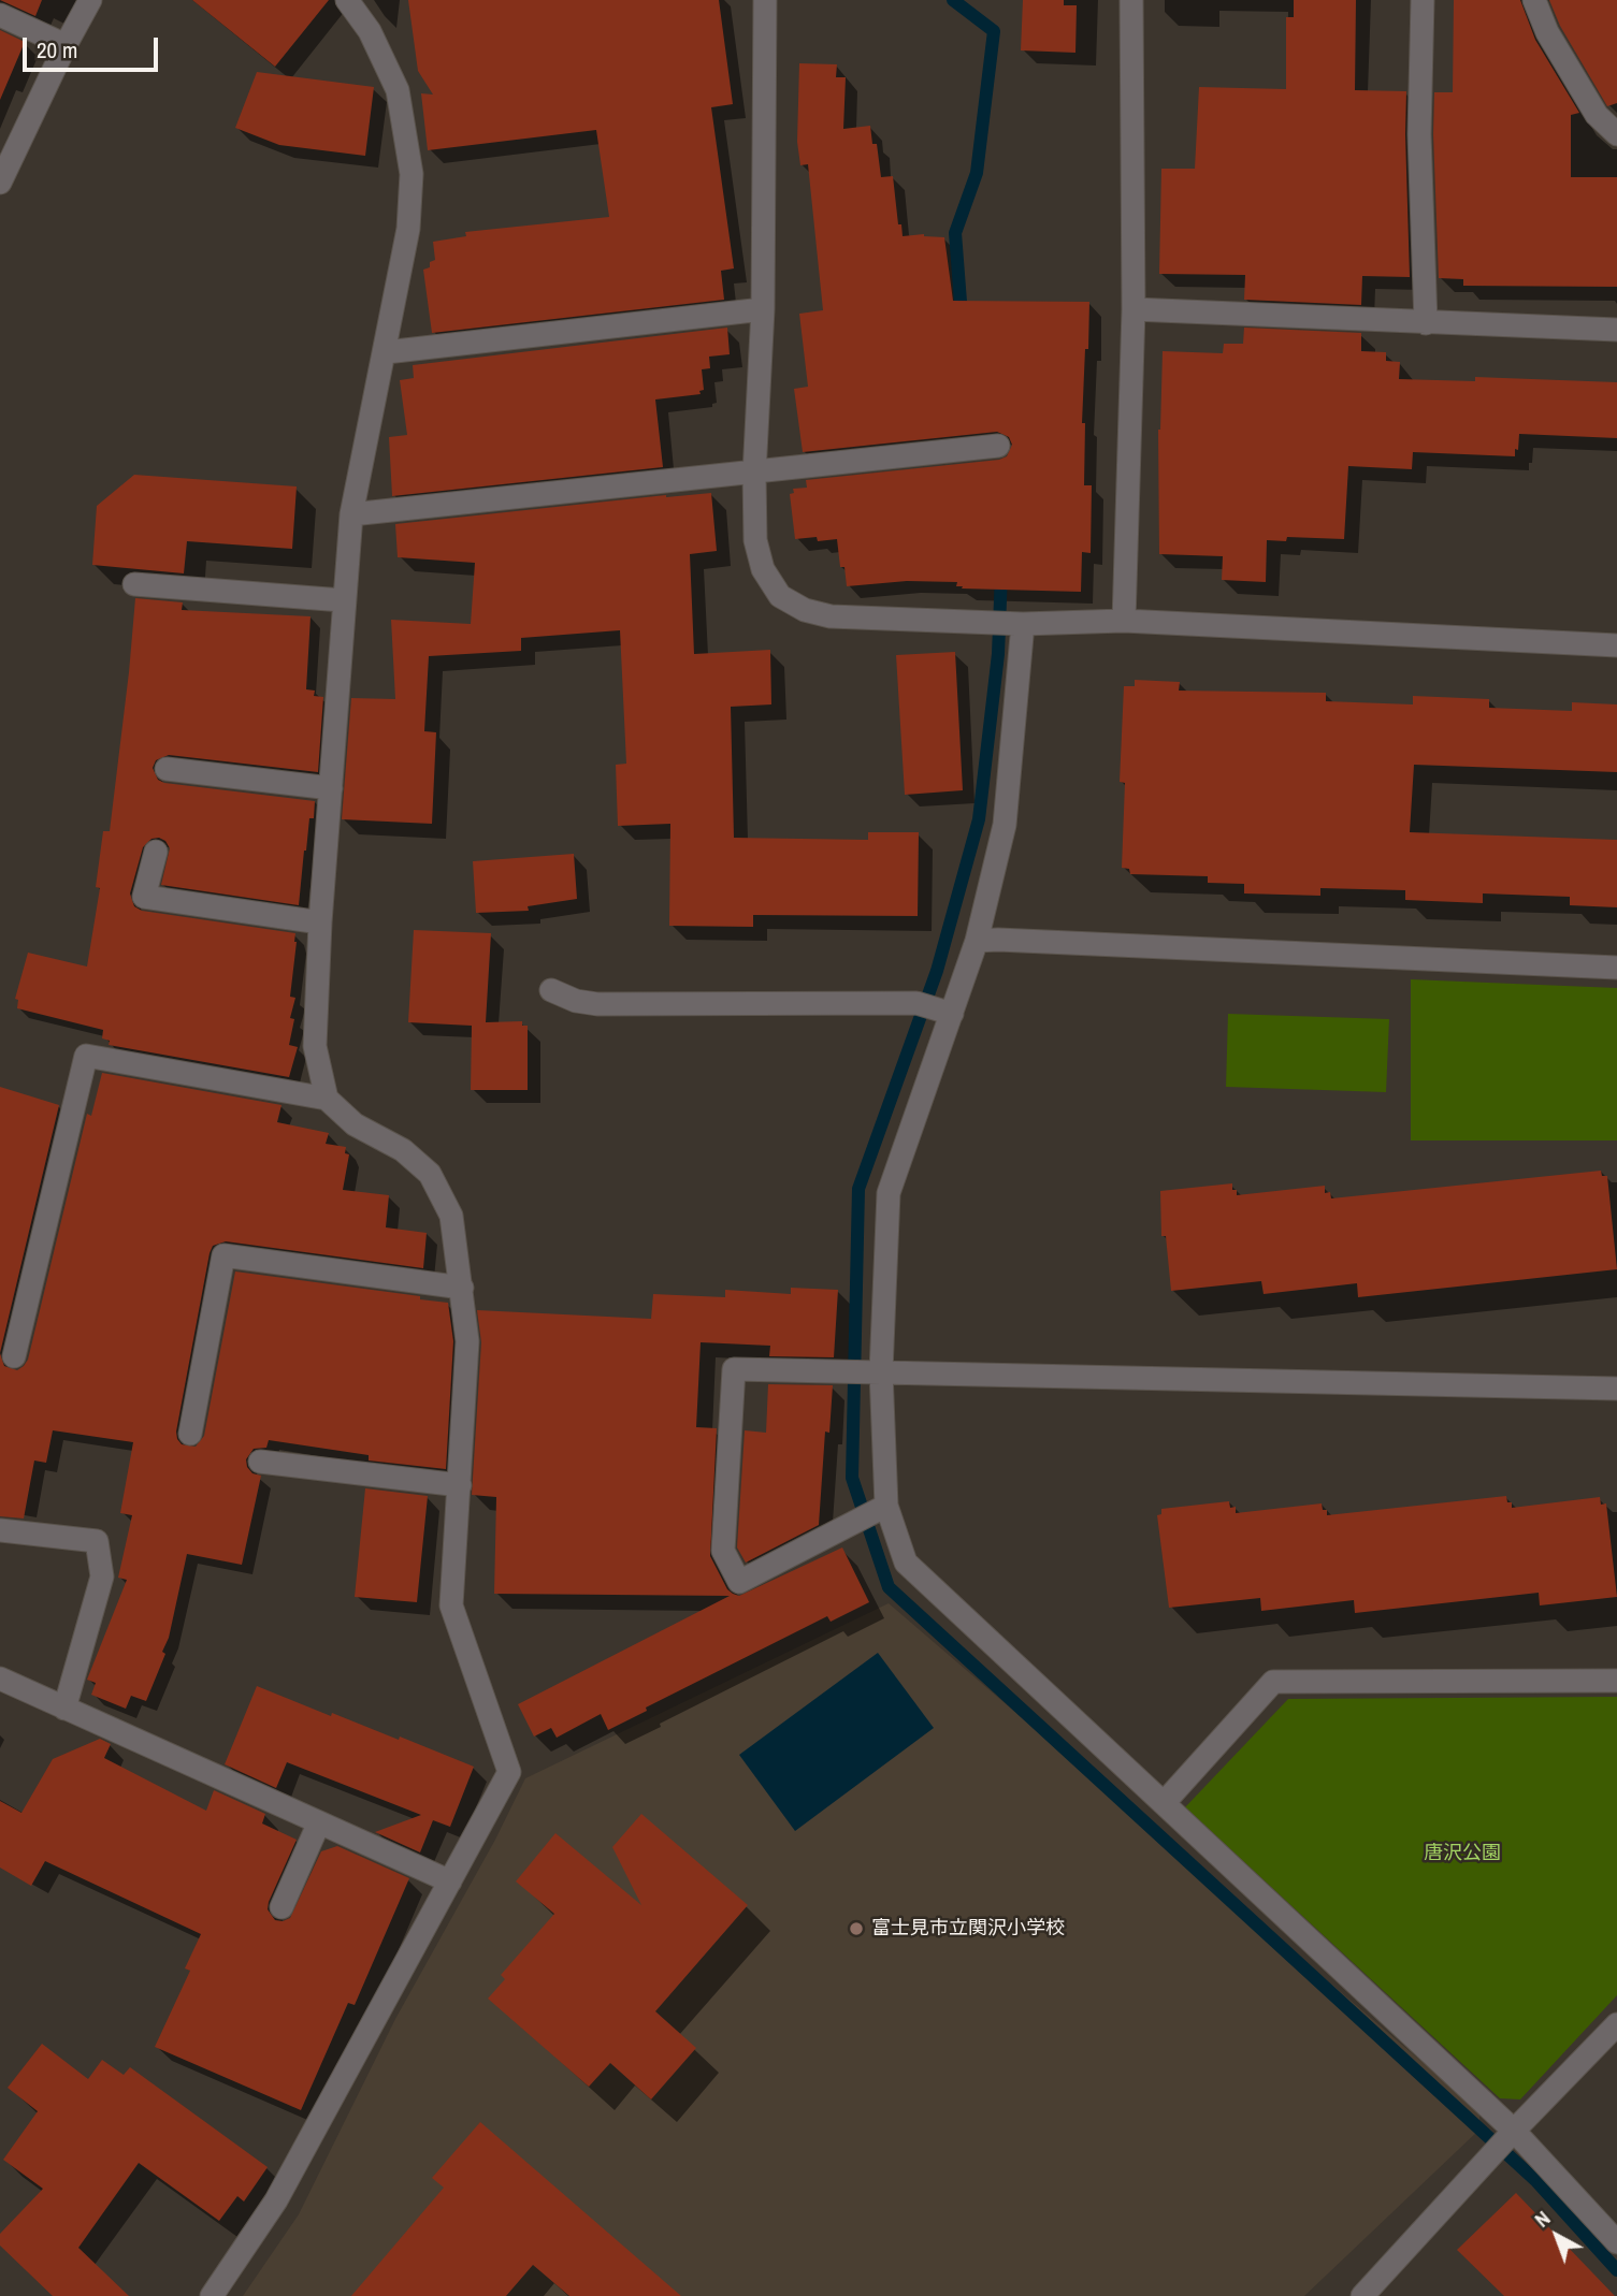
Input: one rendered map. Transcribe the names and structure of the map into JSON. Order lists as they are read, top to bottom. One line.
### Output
{"parks":["唐沢公園"],"places":["富士見市立関沢小学校"],"scale_bar":"20 m","north":"top left"}
